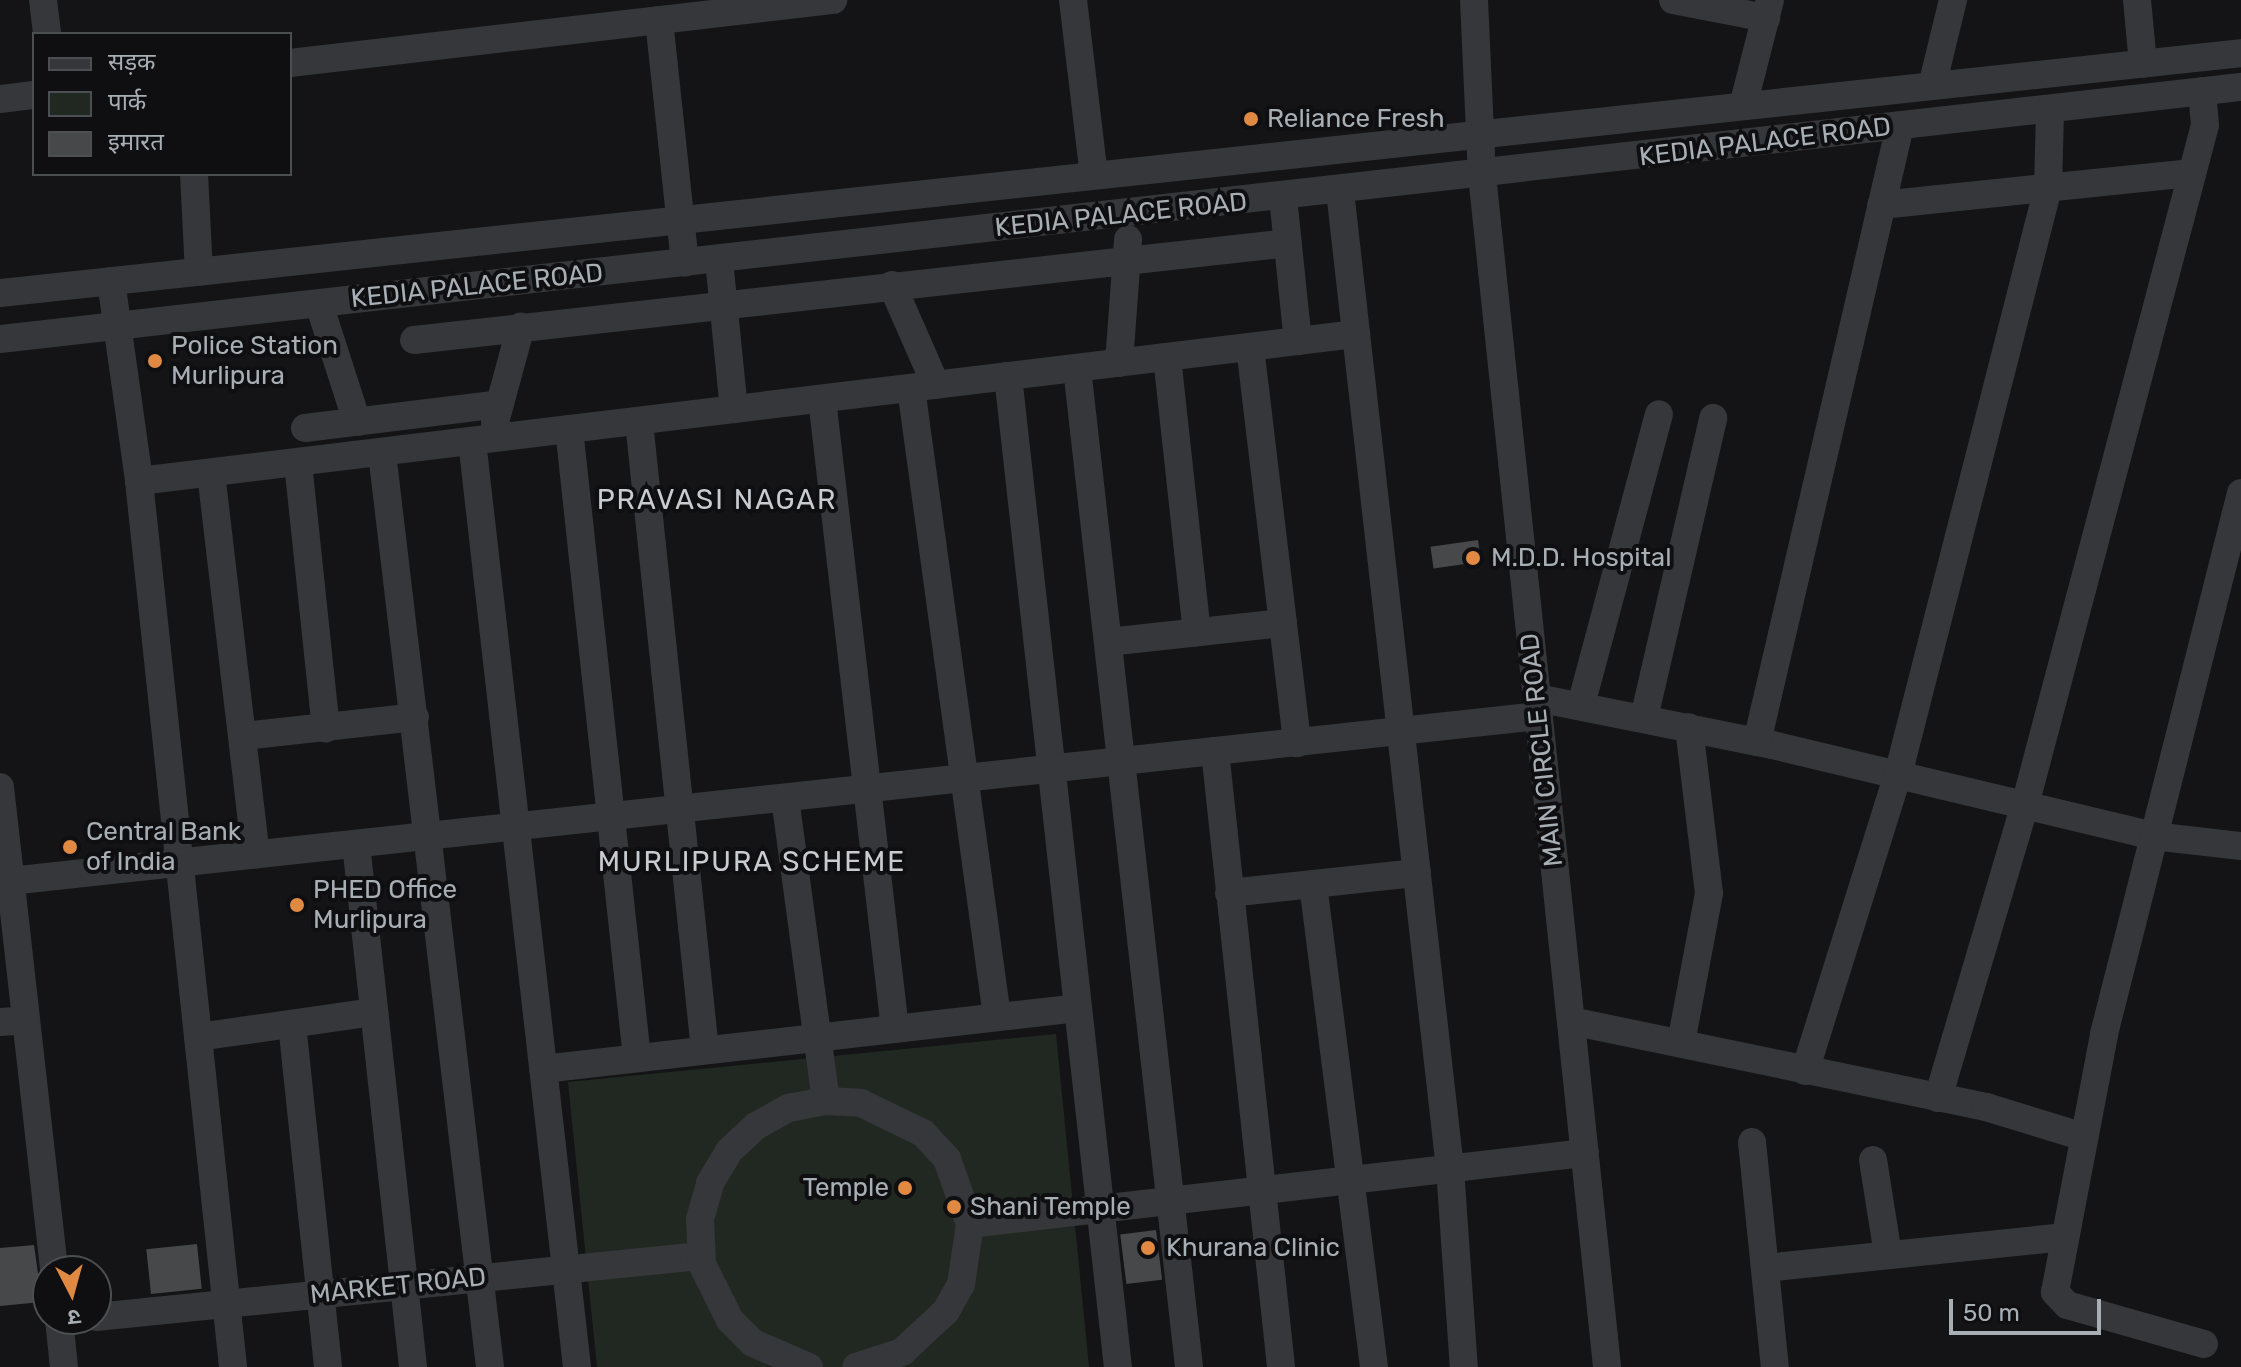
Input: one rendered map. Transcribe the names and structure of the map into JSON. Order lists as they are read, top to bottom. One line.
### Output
{"streets":{"street":["KEDIA PALACE ROAD","MAIN CIRCLE ROAD","MARKET ROAD"]},"crossings":[["KEDIA PALACE ROAD","MAIN CIRCLE ROAD"]],"districts":["PRAVASI NAGAR","MURLIPURA SCHEME"],"places":["Reliance Fresh","Police Station Murlipura","M.D.D. Hospital","Central Bank of India","PHED Office Murlipura","Temple","Shani Temple","Khurana Clinic"],"legend":["सड़क","पार्क","इमारत"],"scale_bar":"50 m","north":"bottom"}
